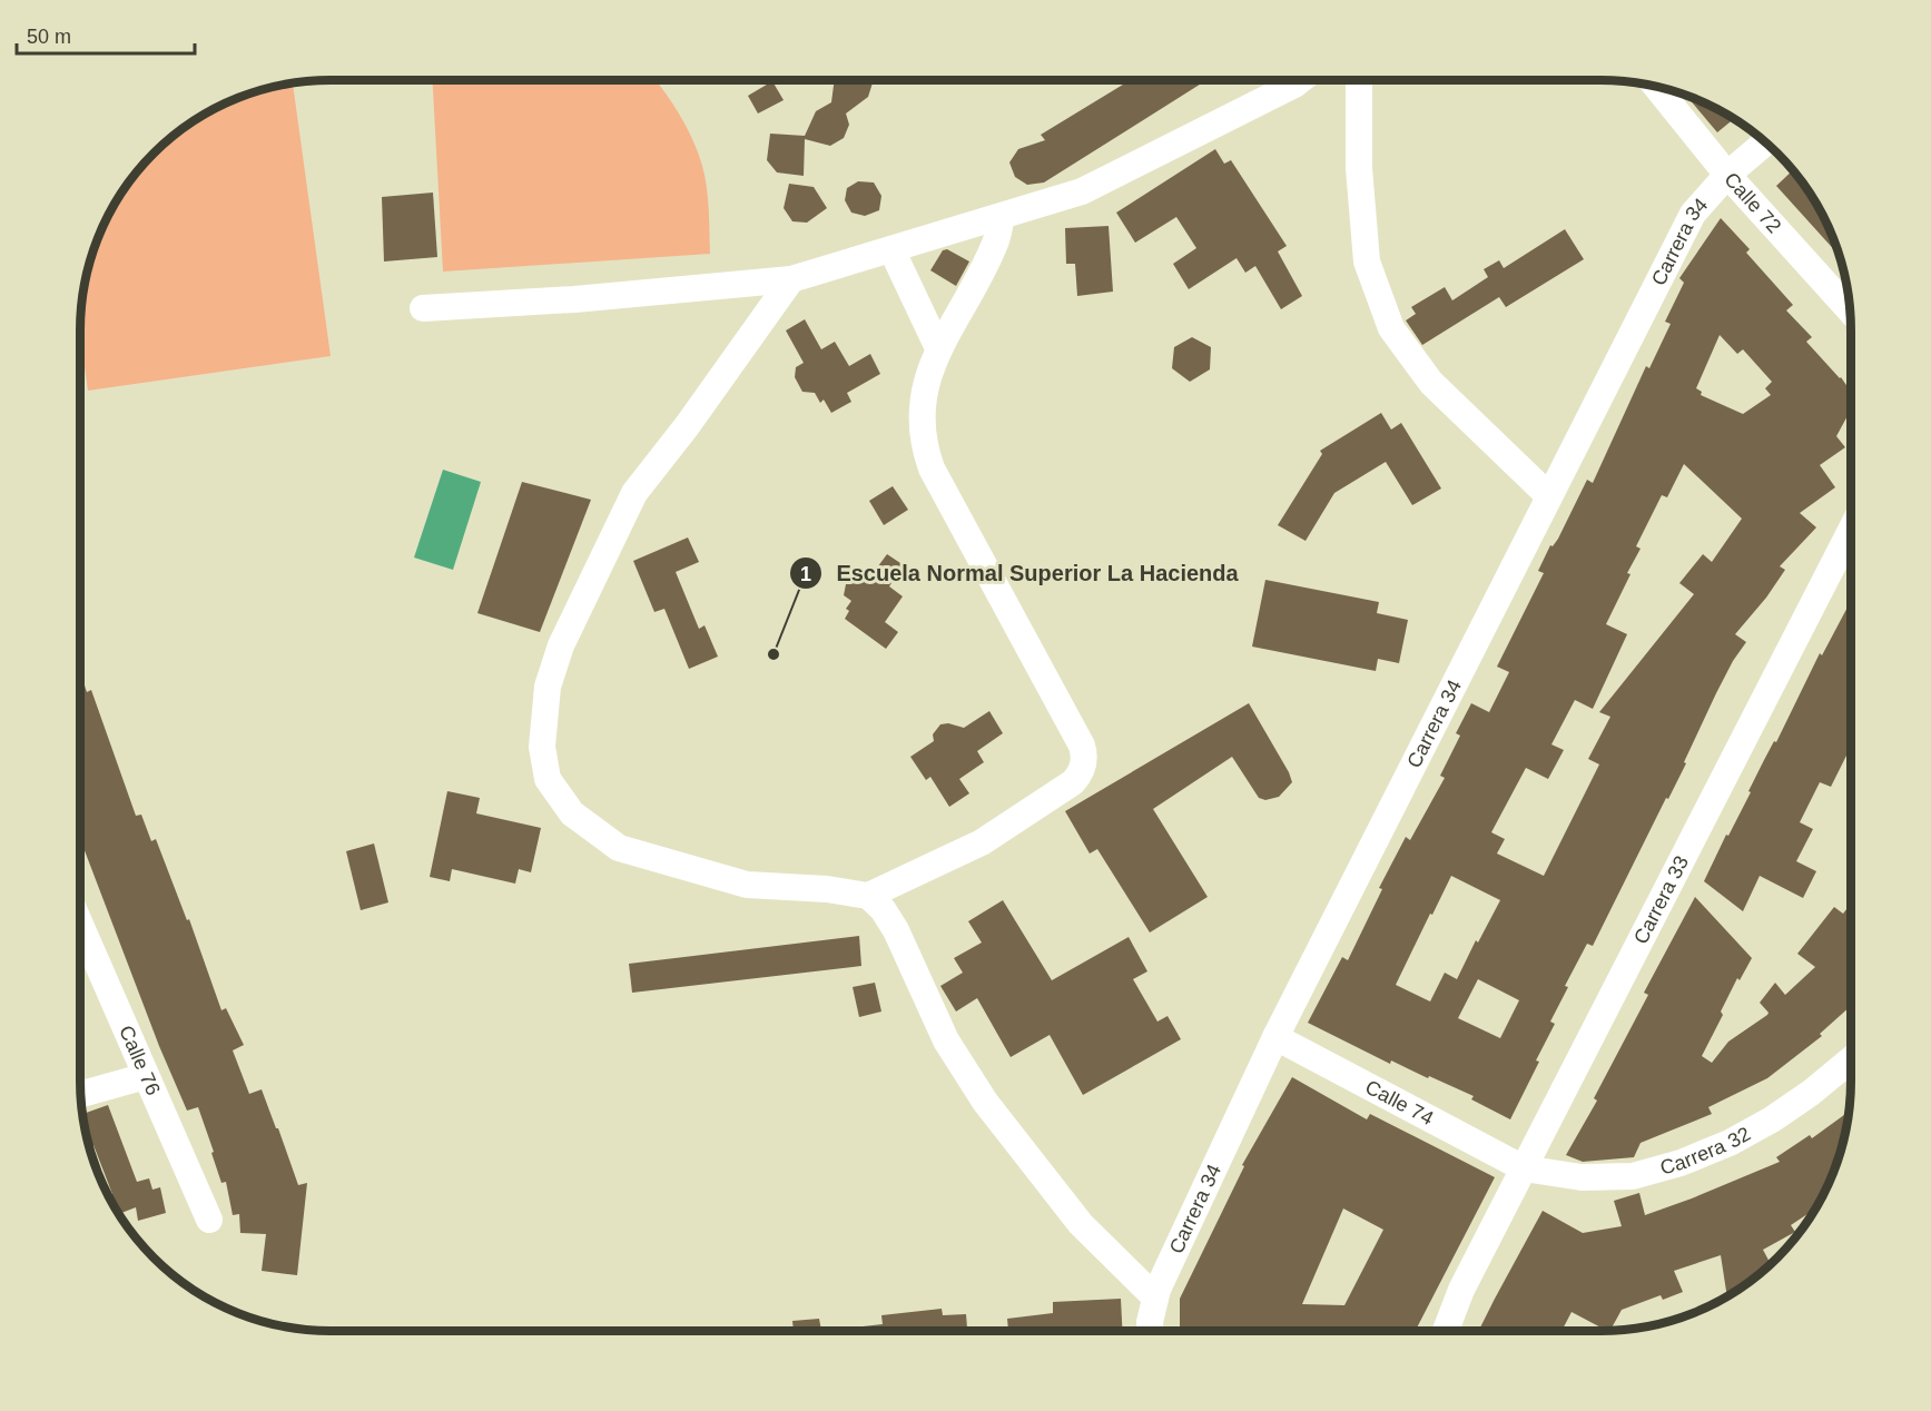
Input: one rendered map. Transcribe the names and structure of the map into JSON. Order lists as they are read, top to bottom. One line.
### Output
{"streets":{"street":["Calle 72","Carrera 34","Carrera 33","Calle 76","Calle 74","Carrera 32"]},"crossings":[["Calle 72","Carrera 34"],["Carrera 34","Calle 74"],["Carrera 33","Calle 74"],["Carrera 33","Carrera 32"],["Calle 74","Carrera 32"]],"places":["Escuela Normal Superior La Hacienda"],"scale_bar":"50 m"}
